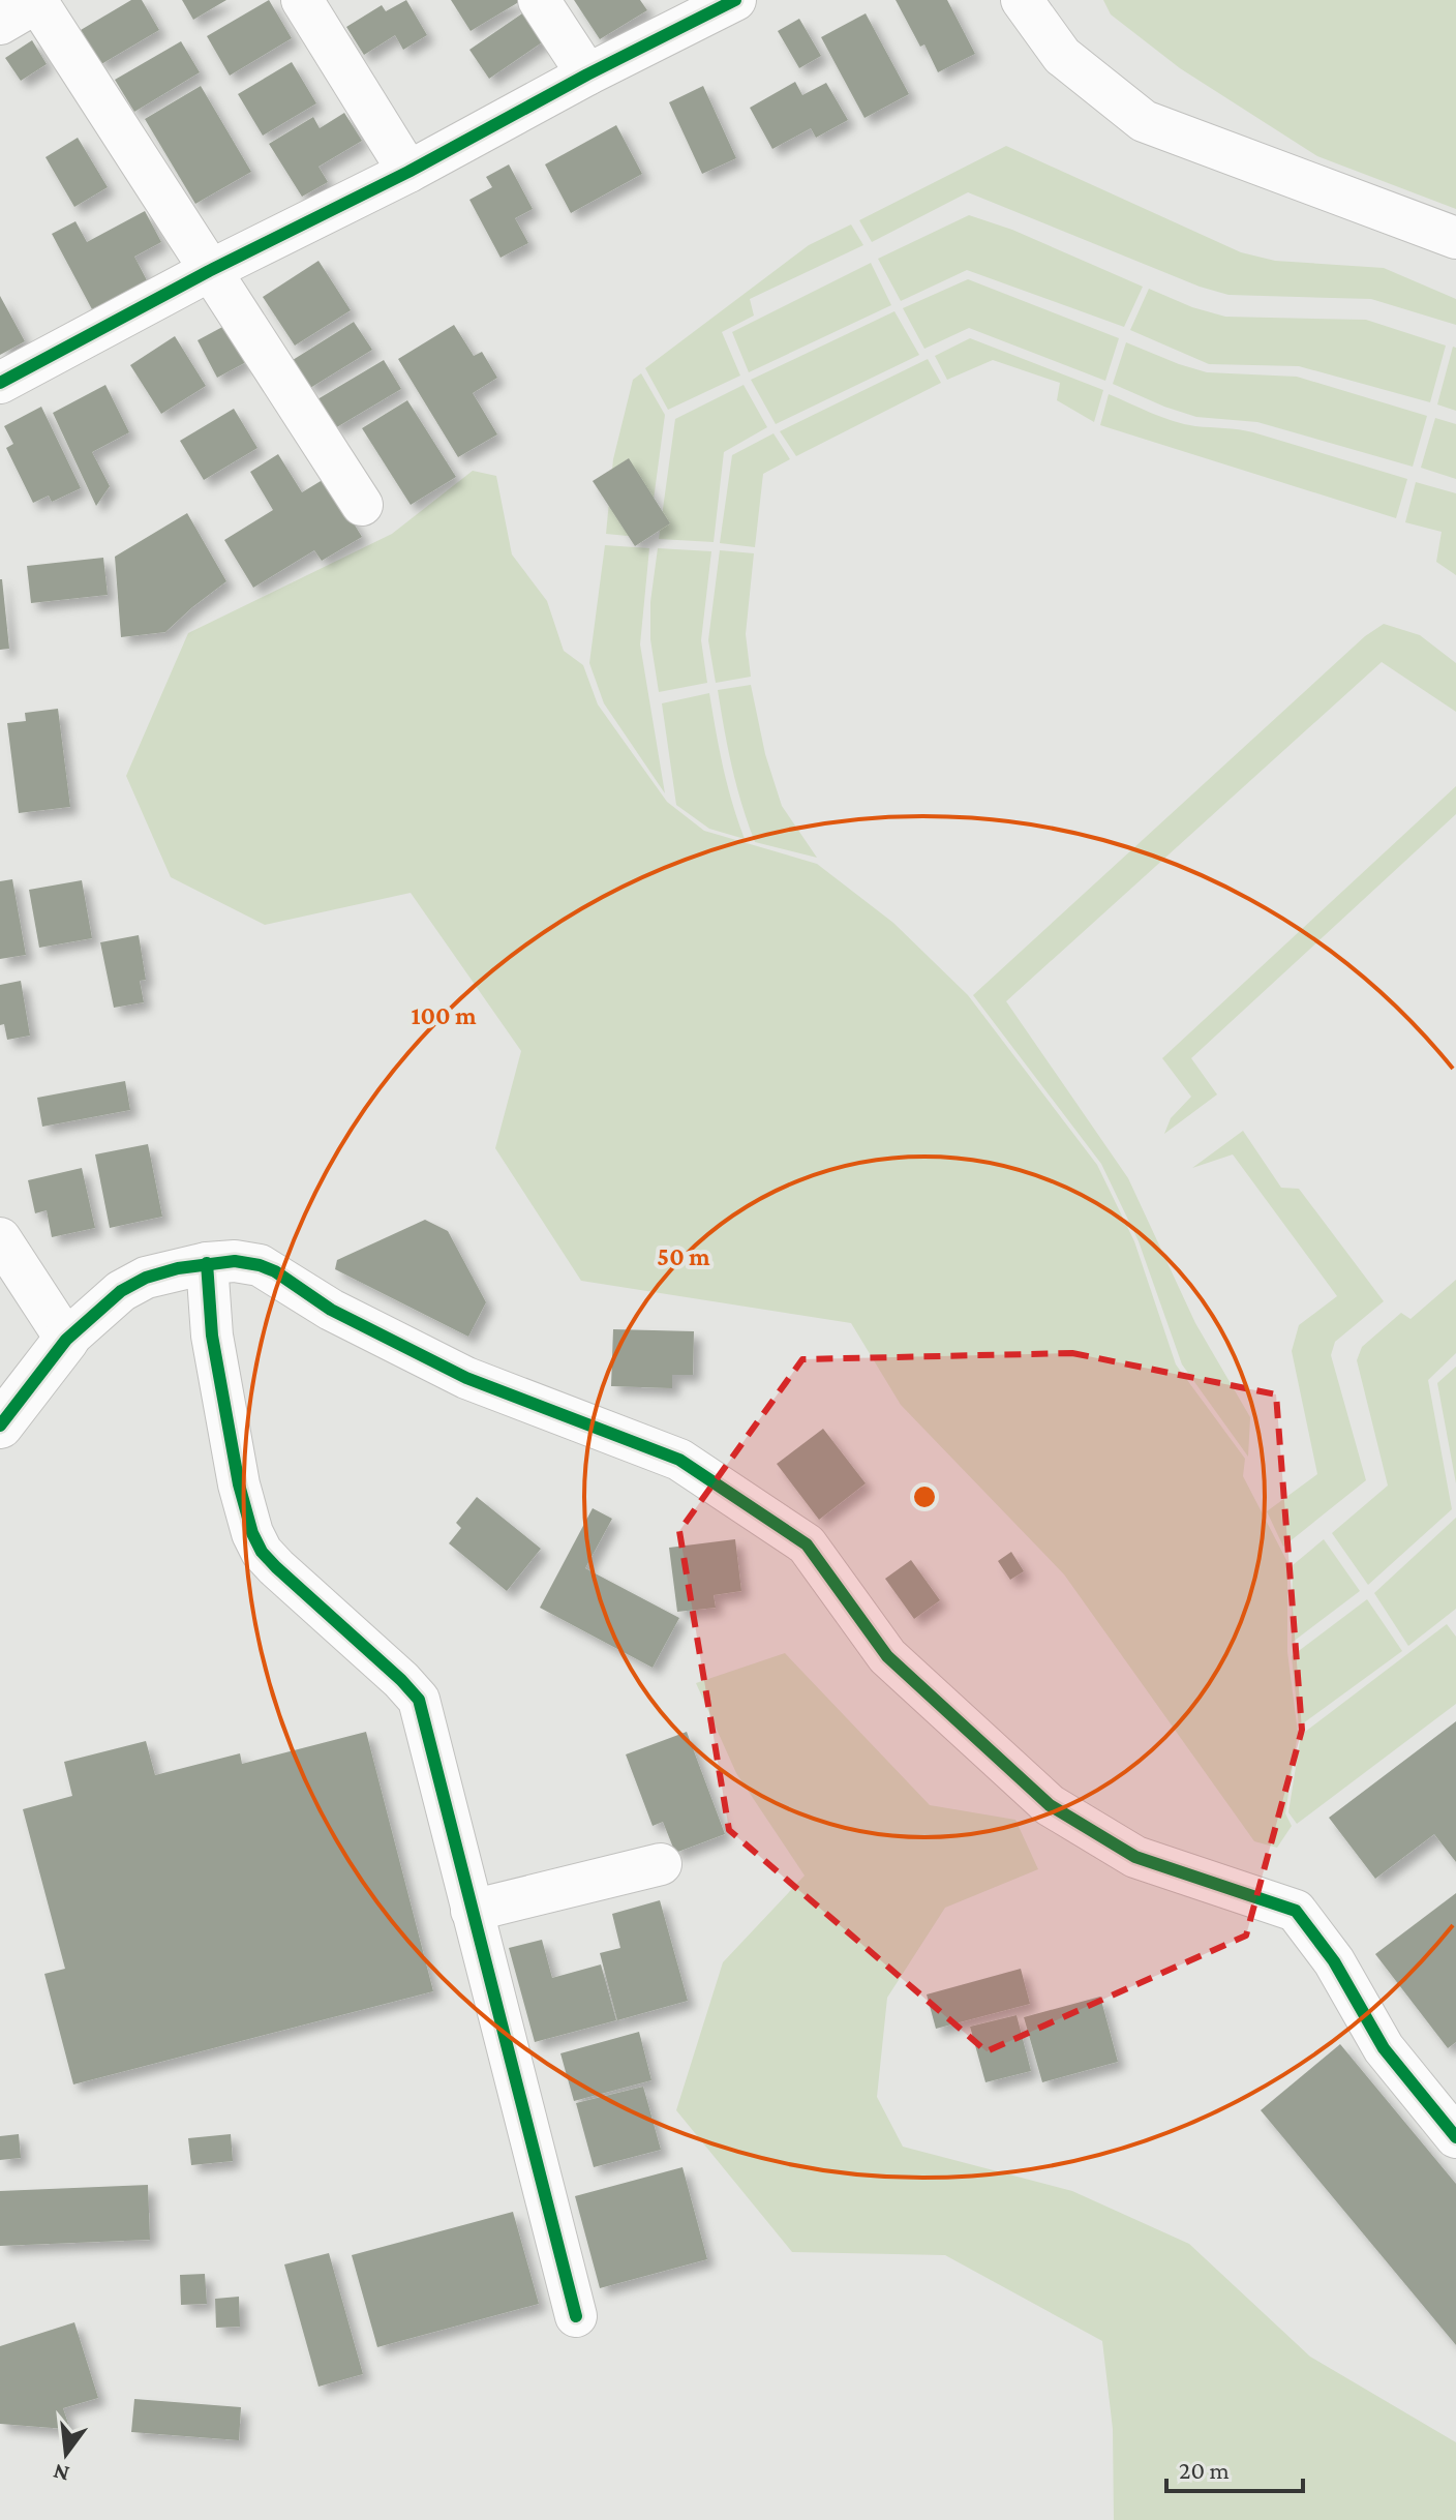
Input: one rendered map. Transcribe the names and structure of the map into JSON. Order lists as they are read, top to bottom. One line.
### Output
{"scale_bar":"20 m","north":"bottom","rings":["100 m","50 m"]}
